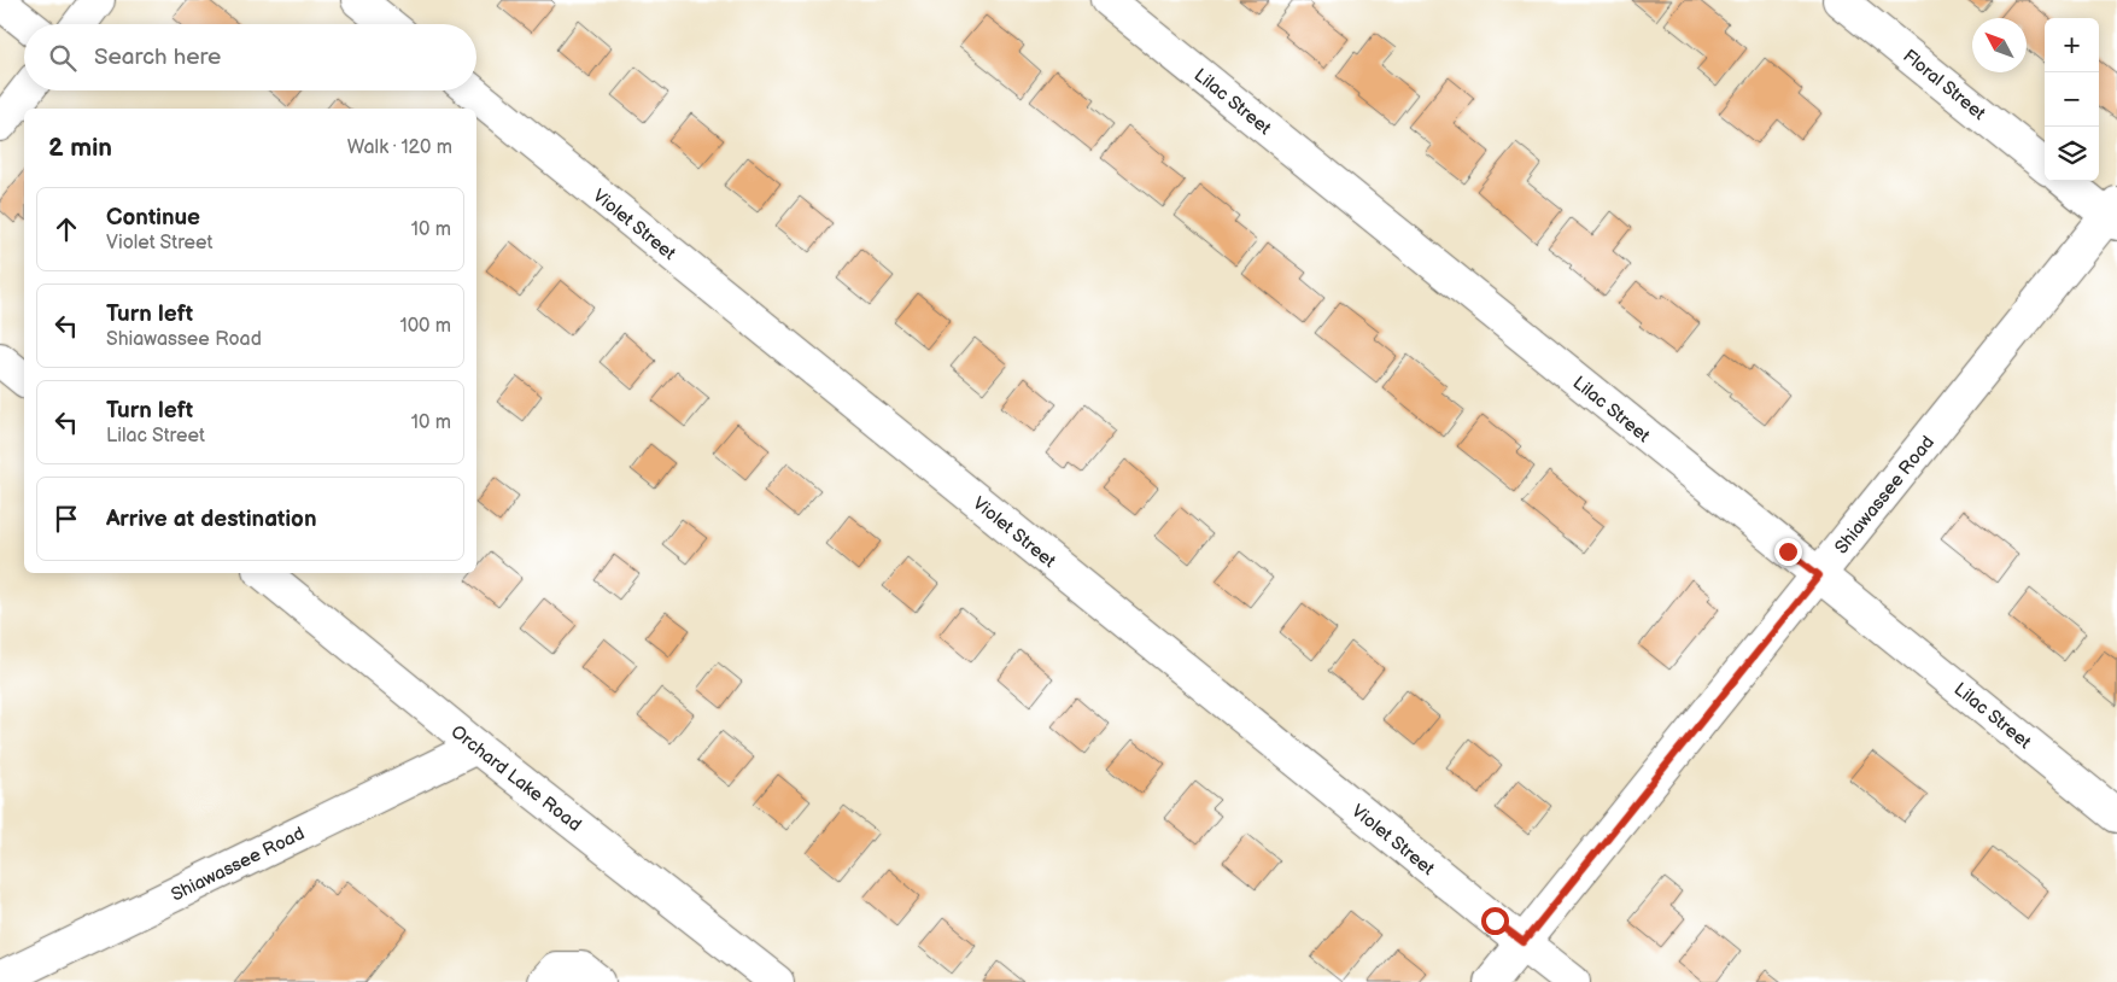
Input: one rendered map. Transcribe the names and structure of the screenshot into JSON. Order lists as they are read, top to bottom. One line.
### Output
{"streets":{"street":["Floral Street","Lilac Street","Violet Street","Shiawassee Road","Orchard Lake Road"]},"crossings":[["Lilac Street","Shiawassee Road"],["Violet Street","Shiawassee Road"],["Shiawassee Road","Orchard Lake Road"]],"north":"top left","page":{"map_buttons":["+","−"],"search":"Search here","heading":["2 min","Walk · 120 m"],"list":[["Continue","Violet Street","10 m"],["Turn left","Shiawassee Road","100 m"],["Turn left","Lilac Street","10 m"],"Arrive at destination"]}}
